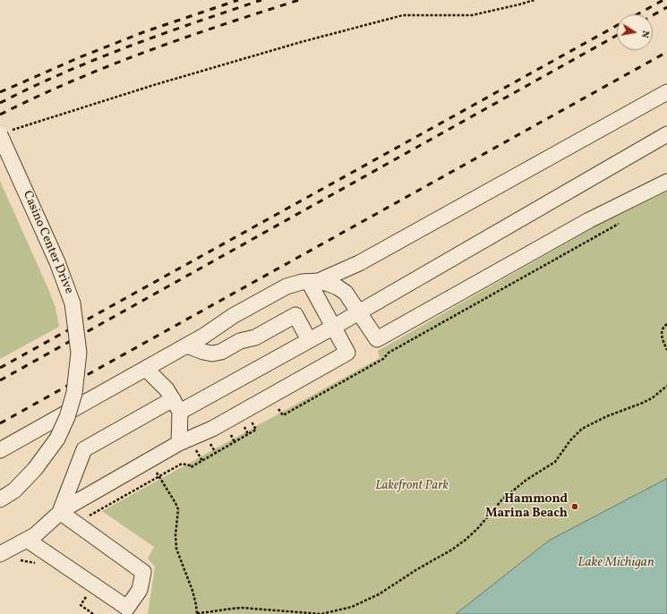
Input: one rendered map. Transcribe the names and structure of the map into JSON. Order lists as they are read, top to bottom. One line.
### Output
{"streets":{"street":["Casino Center Drive"]},"water":["Lake Michigan"],"parks":["Lakefront Park"],"places":["Hammond Marina Beach"],"north":"right"}
